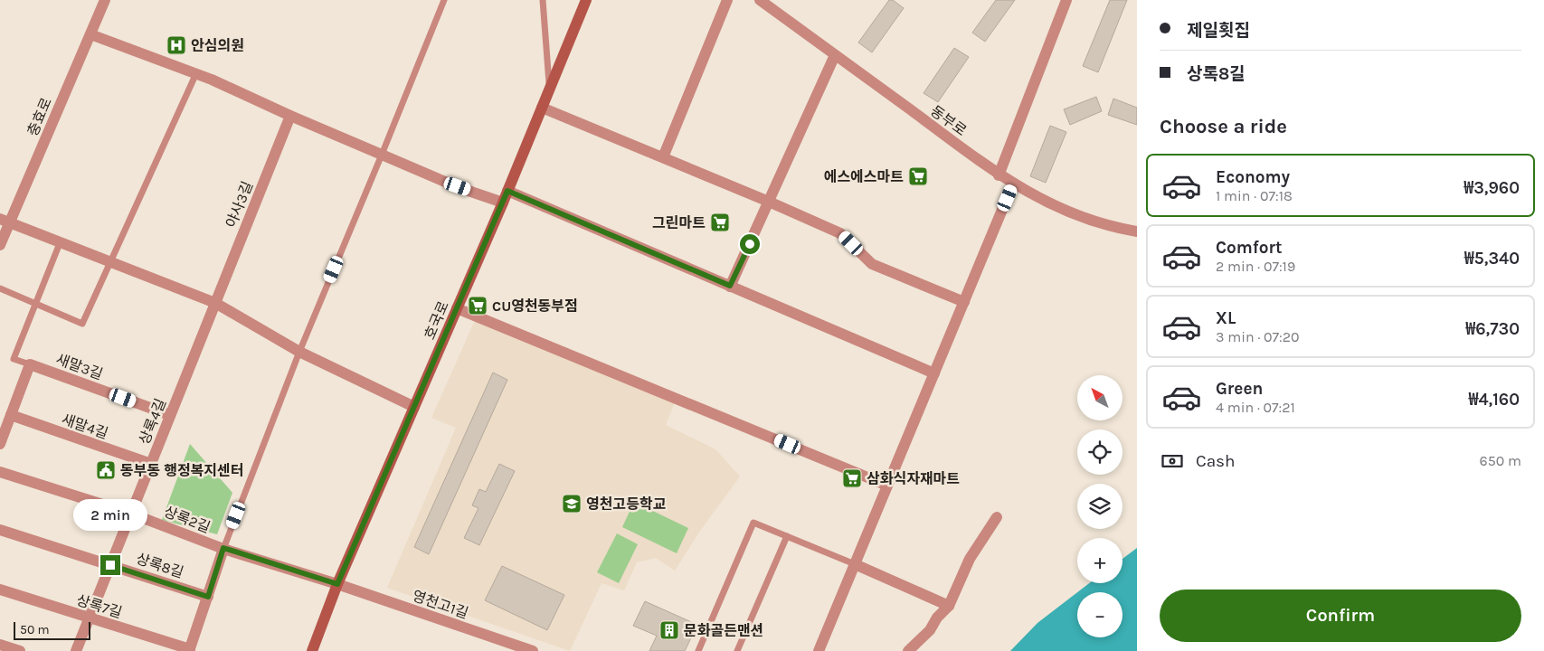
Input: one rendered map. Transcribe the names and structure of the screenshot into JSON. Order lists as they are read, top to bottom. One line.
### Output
{"streets":{"main road":["호국로"],"street":["충효로","동부로","야사3길","새말3길","상록4길","새말4길","상록2길","상록8길","영천고1길","상록7길"]},"crossings":[["야사3길","상록4길"],["호국로","상록2길"],["호국로","영천고1길"],["새말3길","상록4길"],["상록4길","새말4길"],["상록4길","상록2길"],["상록4길","상록8길"],["상록4길","상록7길"],["상록2길","영천고1길"]],"places":{"hospital":["안심의원"],"supermarket":["에스에스마트","그린마트","CU영천동부점","삼화식자재마트"],"public building":["동부동 행정복지센터"],"school or university":["영천고등학교"],"building":["문화골든맨션"]},"scale_bar":"50 m","north":"top left","page":{"banner":["제일횟집","상록8길"],"heading":"Choose a ride","list":[{"name":"Economy","note":"1 min · 07:18","value":"₩3,960"},{"name":"Comfort","note":"2 min · 07:19","value":"₩5,340"},{"name":"XL","note":"3 min · 07:20","value":"₩6,730"},{"name":"Green","note":"4 min · 07:21","value":"₩4,160"}],"map_buttons":["+","−"],"pay":["Cash","650 m"],"bubble":"2 min","buttons":"Confirm","scale":"50 m"}}
